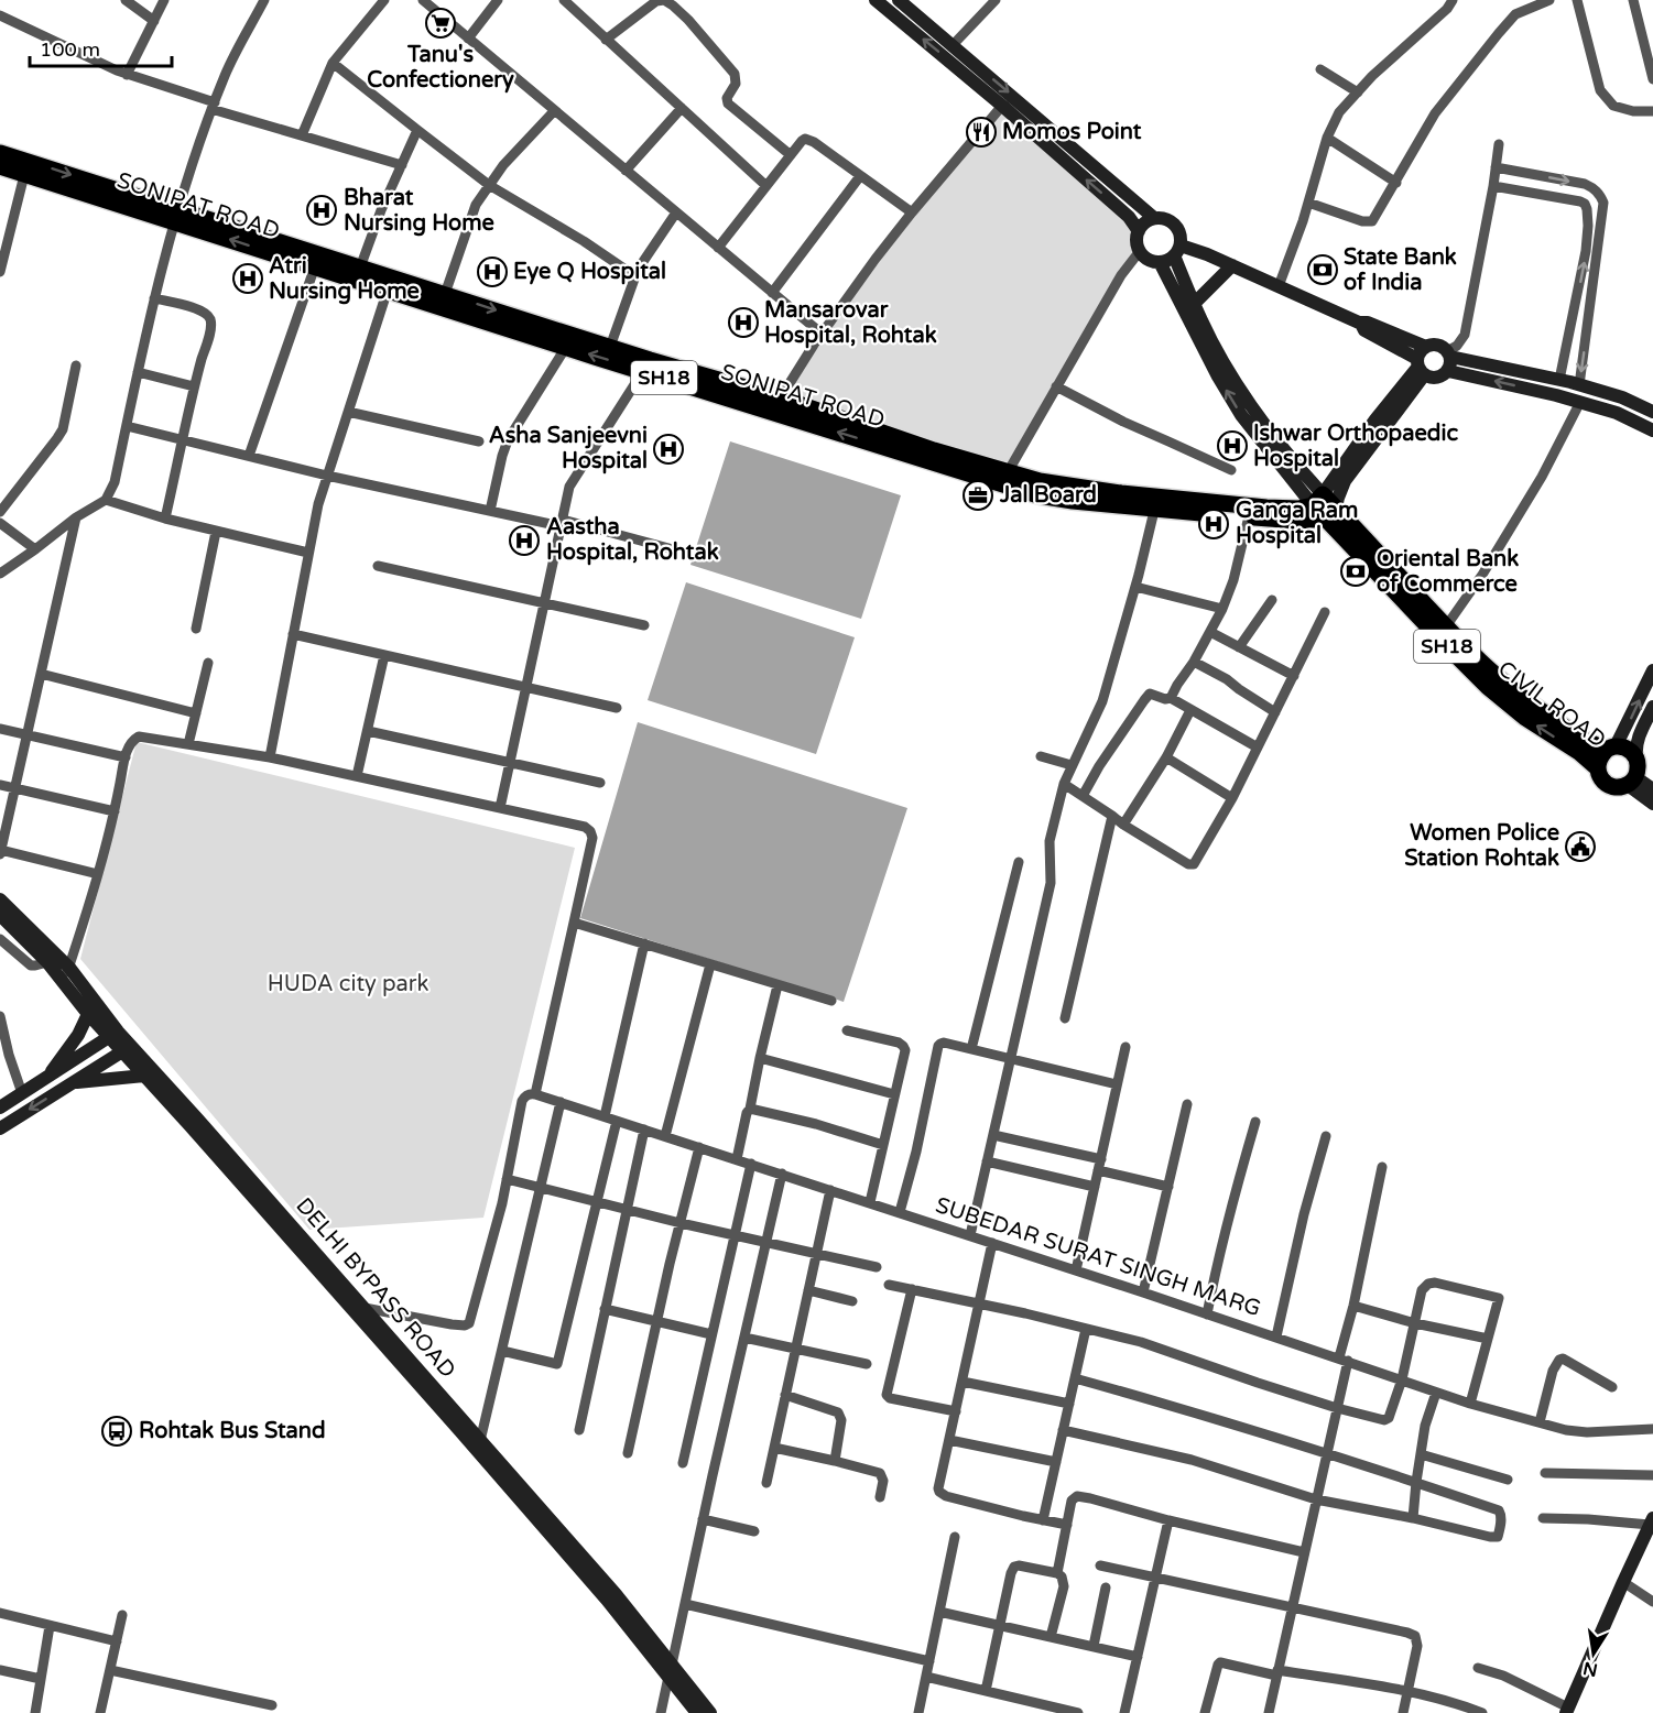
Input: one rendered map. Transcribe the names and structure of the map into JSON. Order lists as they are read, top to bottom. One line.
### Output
{"streets":{"main road":["SONIPAT ROAD","SH18","CIVIL ROAD","DELHI BYPASS ROAD"],"street":["SUBEDAR SURAT SINGH MARG"]},"crossings":[["SONIPAT ROAD","CIVIL ROAD"],["SH18","CIVIL ROAD"]],"parks":["HUDA city park"],"places":{"supermarket":["Tanu's Confectionery"],"restaurant":["Momos Point"],"hospital":["Bharat Nursing Home","Eye Q Hospital","Atri Nursing Home","Mansarovar Hospital, Rohtak","Ishwar Orthopaedic Hospital","Asha Sanjeevni Hospital","Ganga Ram Hospital","Aastha Hospital, Rohtak"],"bank":["State Bank of India","Oriental Bank of Commerce"],"office":["Jal Board"],"public building":["Women Police Station Rohtak"],"bus stop":["Rohtak Bus Stand"]},"scale_bar":"100 m","north":"bottom"}
